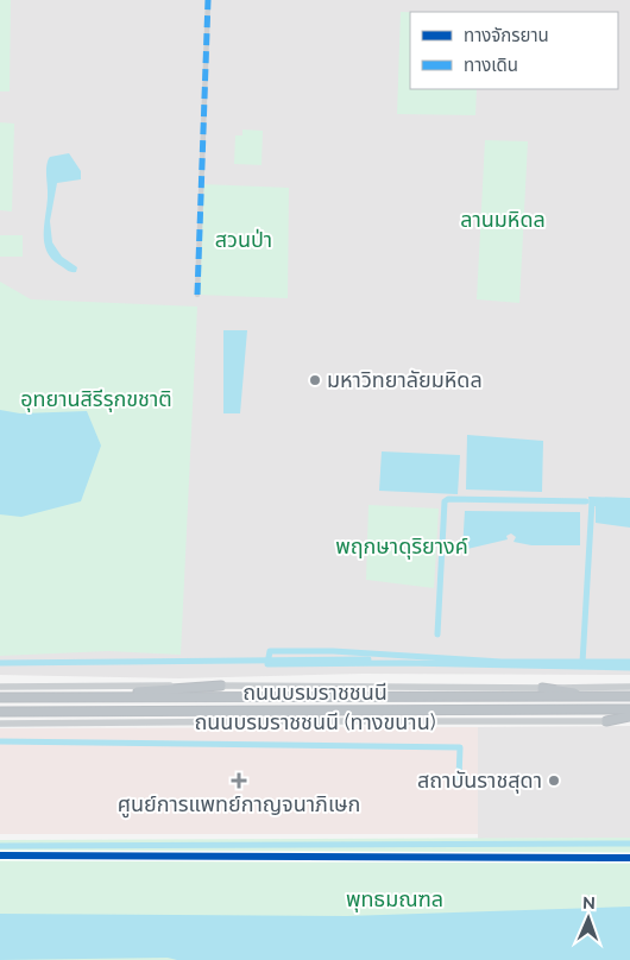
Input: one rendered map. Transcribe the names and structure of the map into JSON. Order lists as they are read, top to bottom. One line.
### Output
{"streets":{"highway":["ถนนบรมราชชนนี"],"main road":["ถนนบรมราชชนนี (ทางขนาน)"]},"parks":["ลานมหิดล","สวนป่า","อุทยานสิรีรุกขชาติ","พฤกษาดุริยางค์","พุทธมณฑล"],"places":{"other":["มหาวิทยาลัยมหิดล","สถาบันราชสุดา"],"health":["ศูนย์การแพทย์กาญจนาภิเษก"]},"legend":["ทางจักรยาน","ทางเดิน"],"north":"top"}
